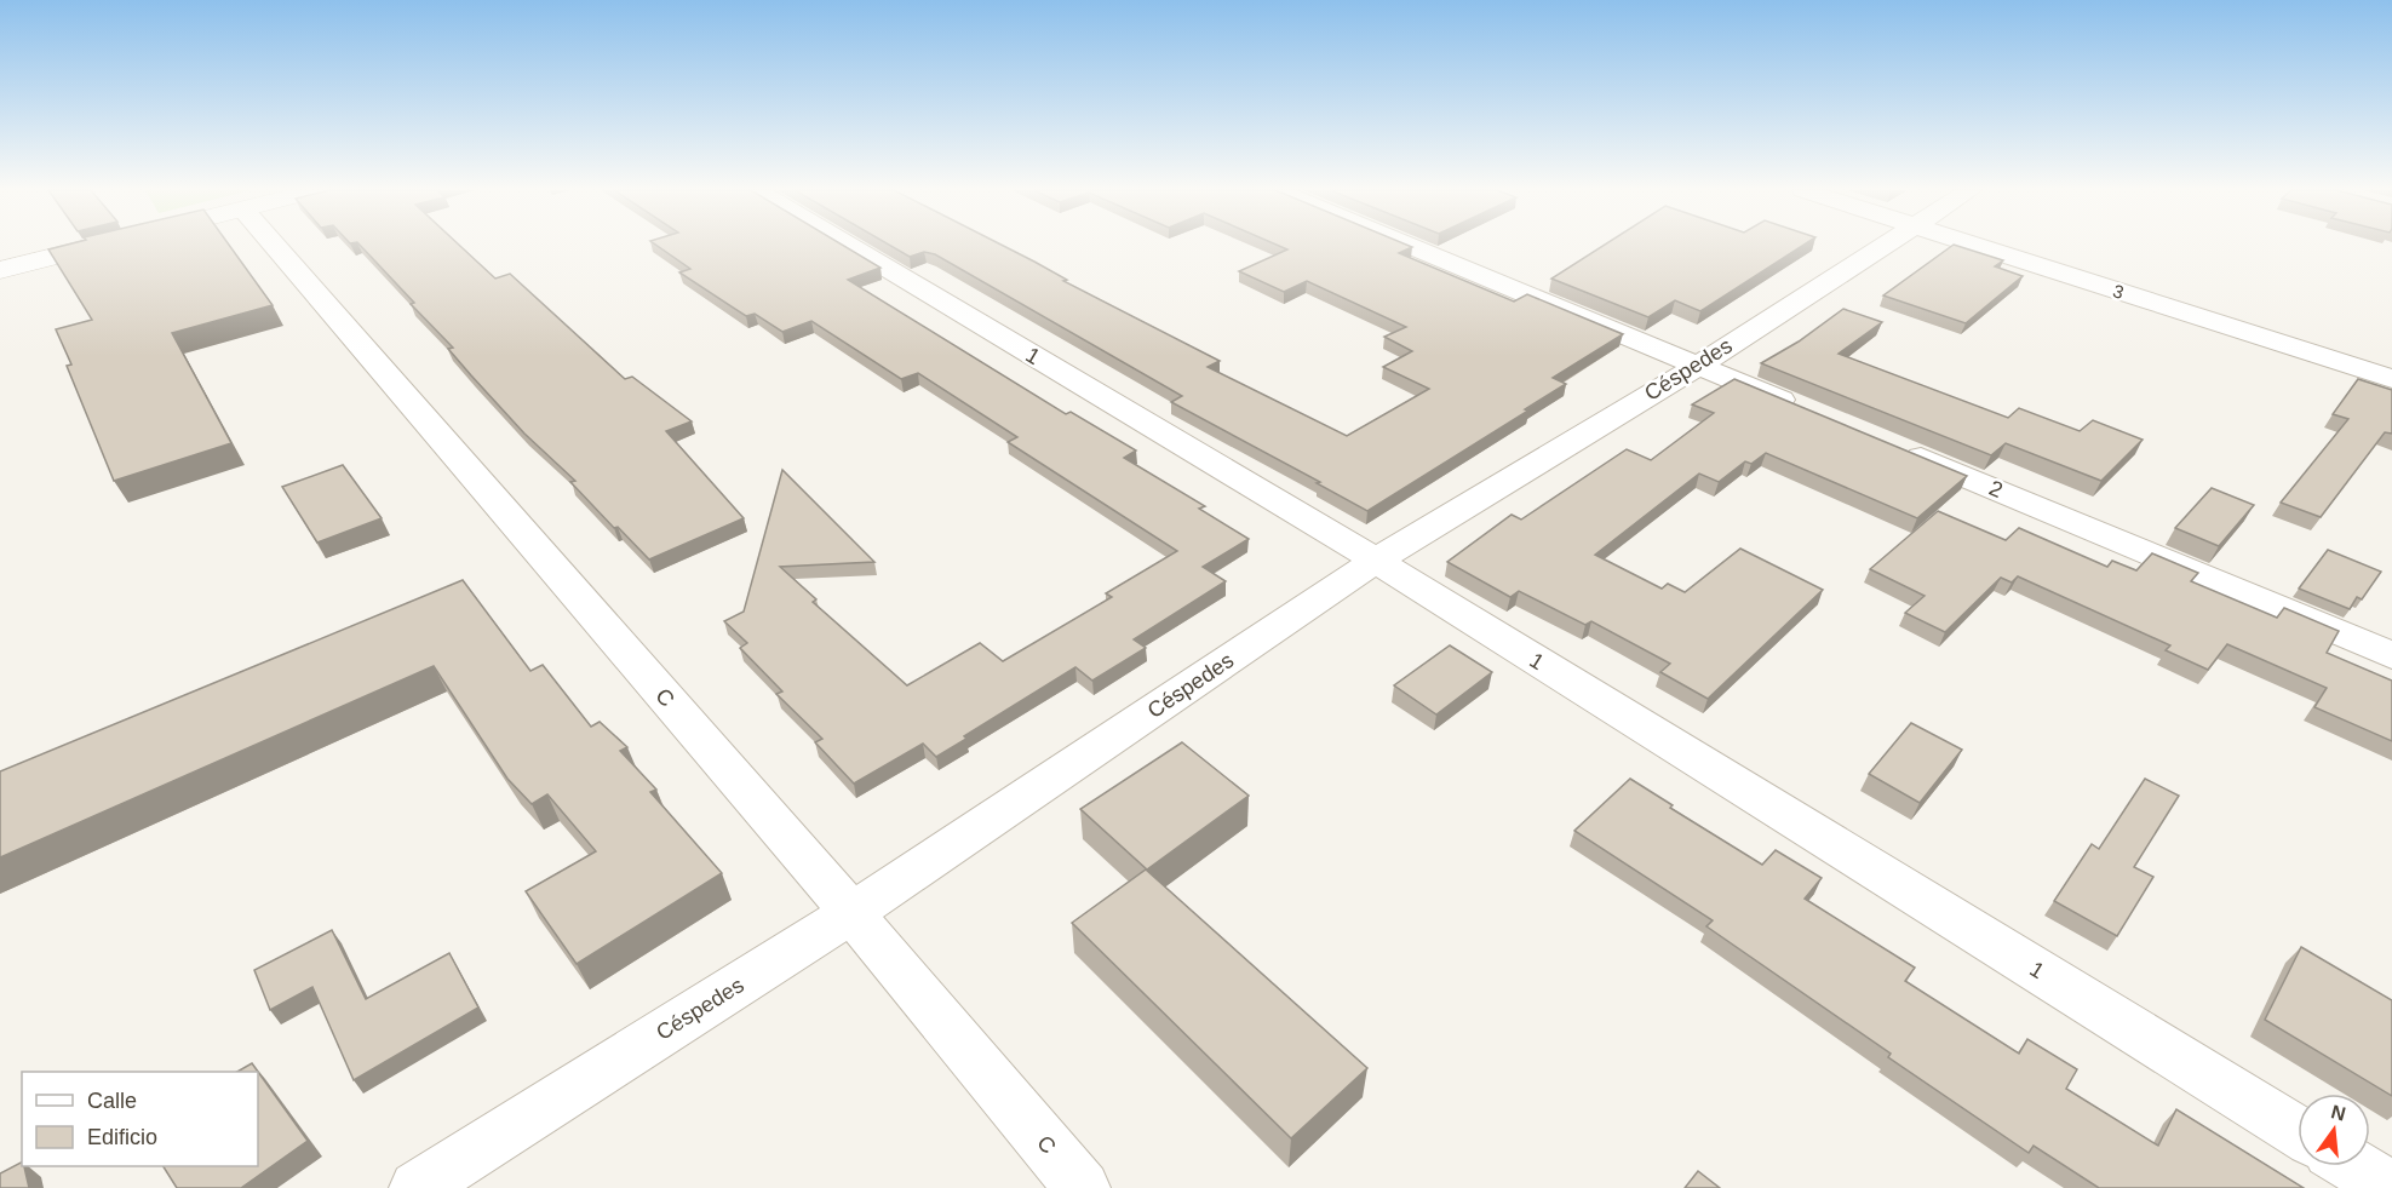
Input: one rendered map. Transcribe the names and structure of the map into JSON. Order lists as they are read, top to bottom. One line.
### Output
{"streets":{"street":["3","1","Céspedes","2","C"]},"crossings":[["1","Céspedes"],["Céspedes","C"]],"legend":["Calle","Edificio"],"north":"top"}
